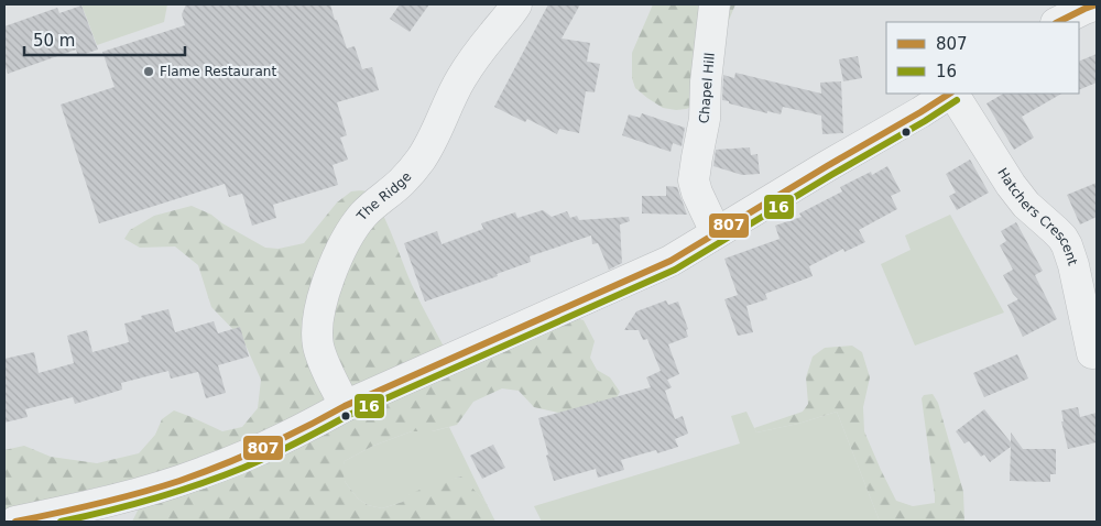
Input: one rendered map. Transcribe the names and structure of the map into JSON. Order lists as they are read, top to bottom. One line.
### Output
{"streets":{"street":["Chapel Hill","The Ridge","Hatchers Crescent"]},"places":["Flame Restaurant"],"lines":["transit line 807","transit line 16"],"legend":["807","16"],"scale_bar":"50 m"}
